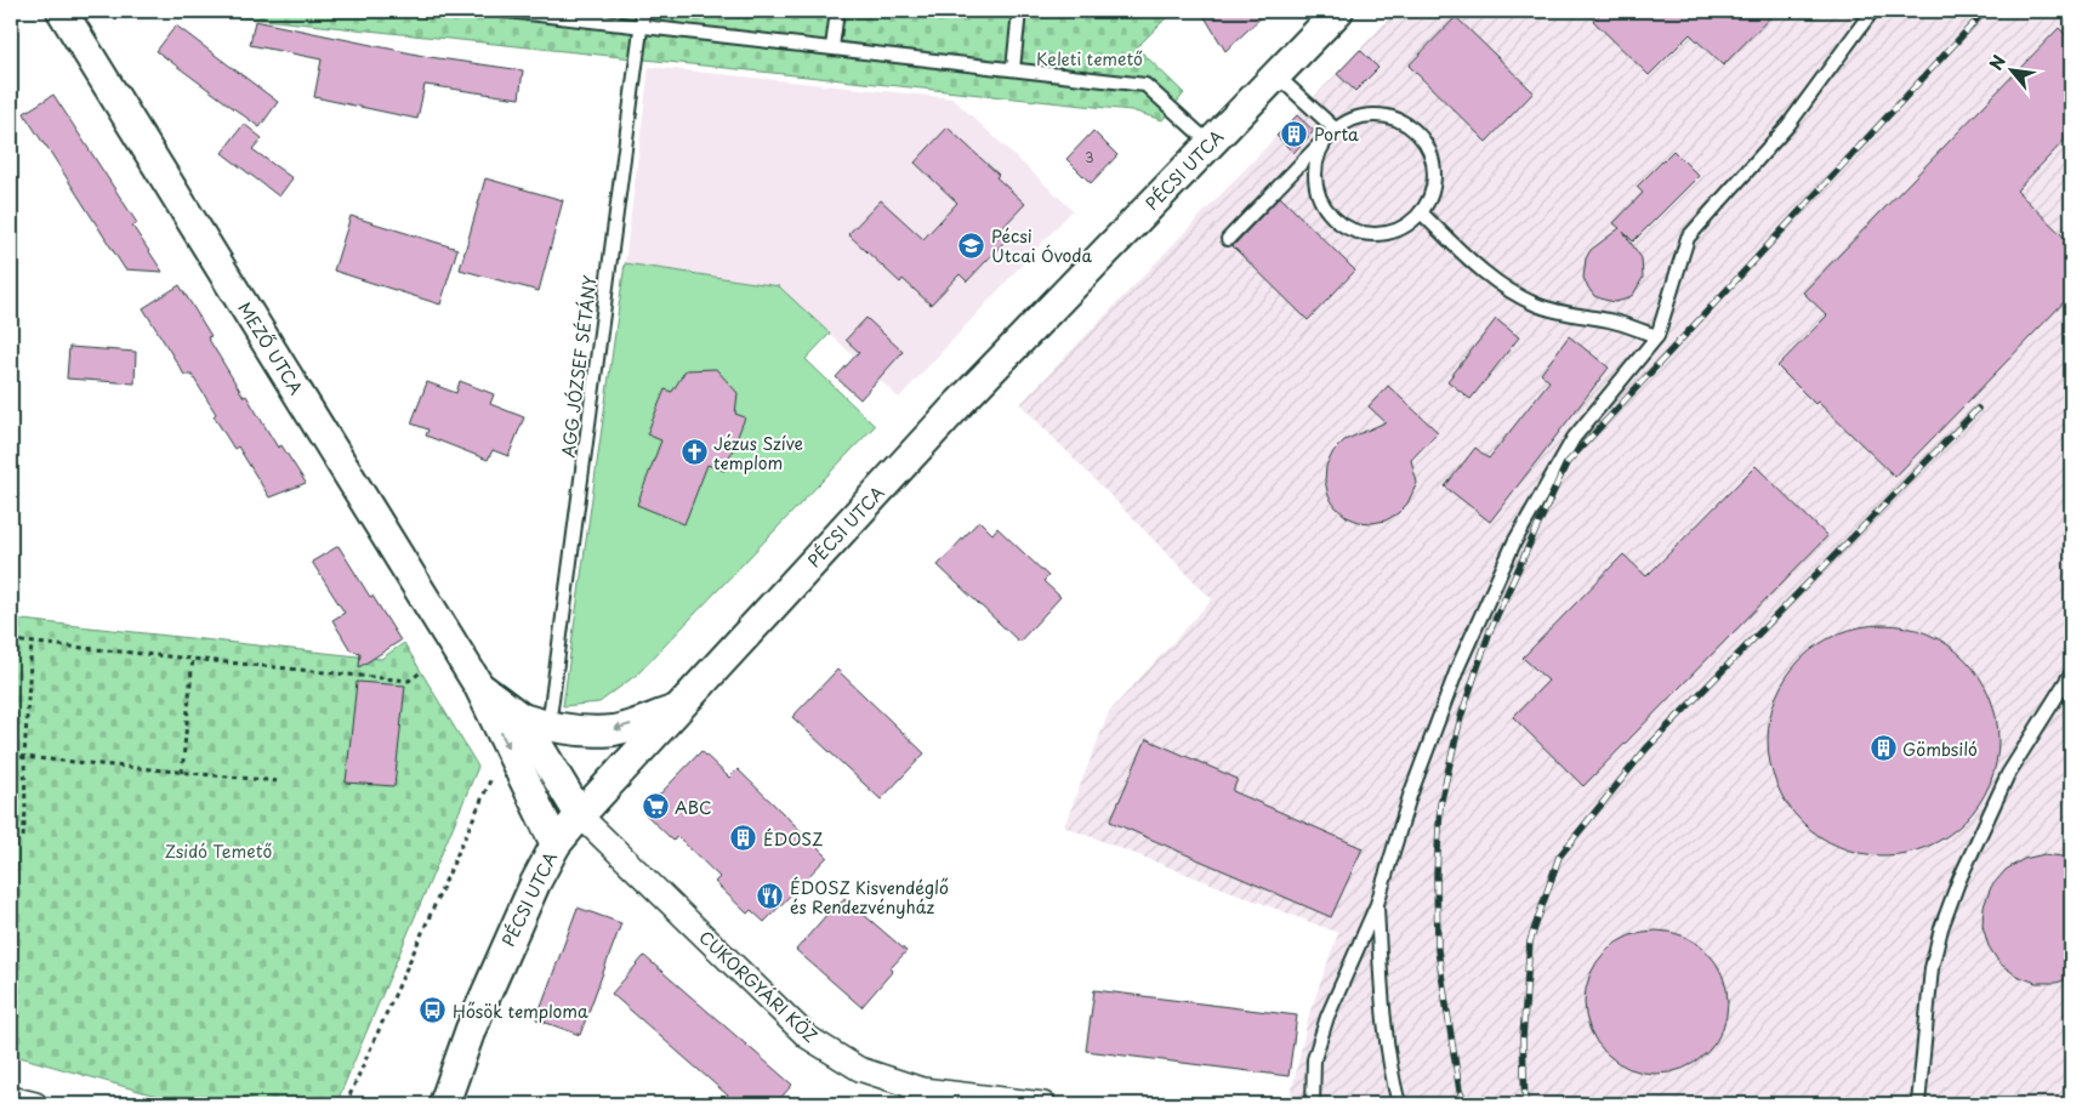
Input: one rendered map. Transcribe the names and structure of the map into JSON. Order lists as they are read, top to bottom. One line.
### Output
{"streets":{"street":["PÉCSI UTCA","MEZŐ UTCA","CUKORGYÁRI KÖZ"],"lane":["AGG JÓZSEF SÉTÁNY"]},"crossings":[["PÉCSI UTCA","MEZŐ UTCA"],["PÉCSI UTCA","CUKORGYÁRI KÖZ"]],"parks":["Keleti temető","Zsidó Temető"],"places":{"building":["Porta","Gömbsiló","ÉDOSZ"],"school or university":["Pécsi Utcai Óvoda"],"church":["Jézus Szíve templom"],"supermarket":["ABC"],"restaurant":["ÉDOSZ Kisvendéglő és Rendezvényház"],"bus stop":["Hősök temploma"]},"house_numbers":["3"],"north":"top left"}
